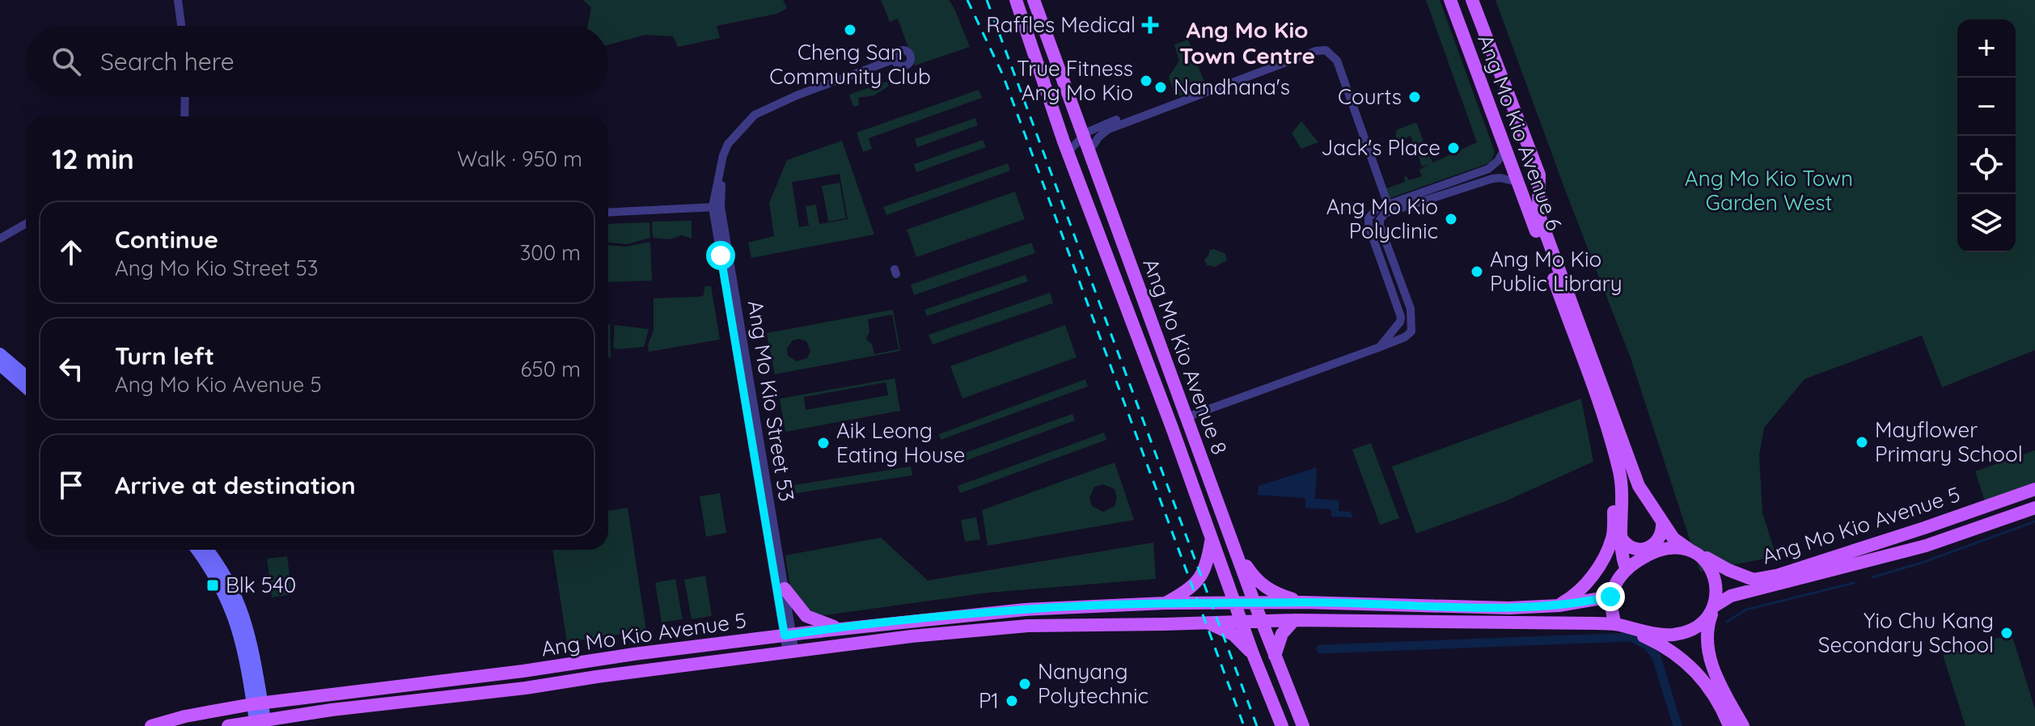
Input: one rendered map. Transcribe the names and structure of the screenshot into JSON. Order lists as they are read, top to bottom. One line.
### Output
{"streets":{"main road":["Ang Mo Kio Avenue 6","Ang Mo Kio Avenue 8","Ang Mo Kio Avenue 5"],"street":["Ang Mo Kio Street 53"]},"crossings":[["Ang Mo Kio Avenue 6","Ang Mo Kio Avenue 5"],["Ang Mo Kio Avenue 8","Ang Mo Kio Avenue 5"],["Ang Mo Kio Street 53","Ang Mo Kio Avenue 5"]],"districts":["Ang Mo Kio Town Centre"],"parks":["Ang Mo Kio Town Garden West"],"places":{"health":["Raffles Medical"],"other":["Cheng San Community Club","True Fitness Ang Mo Kio","Nandhana's","Courts","Jack's Place","Ang Mo Kio Polyclinic","Ang Mo Kio Public Library","Mayflower Primary School","Aik Leong Eating House","Yio Chu Kang Secondary School","Nanyang Polytechnic","P1"],"transit":["Blk 540"]},"page":{"map_buttons":["+","−"],"search":"Search here","heading":["12 min","Walk · 950 m"],"list":[["Continue","Ang Mo Kio Street 53","300 m"],["Turn left","Ang Mo Kio Avenue 5","650 m"],"Arrive at destination"]}}
